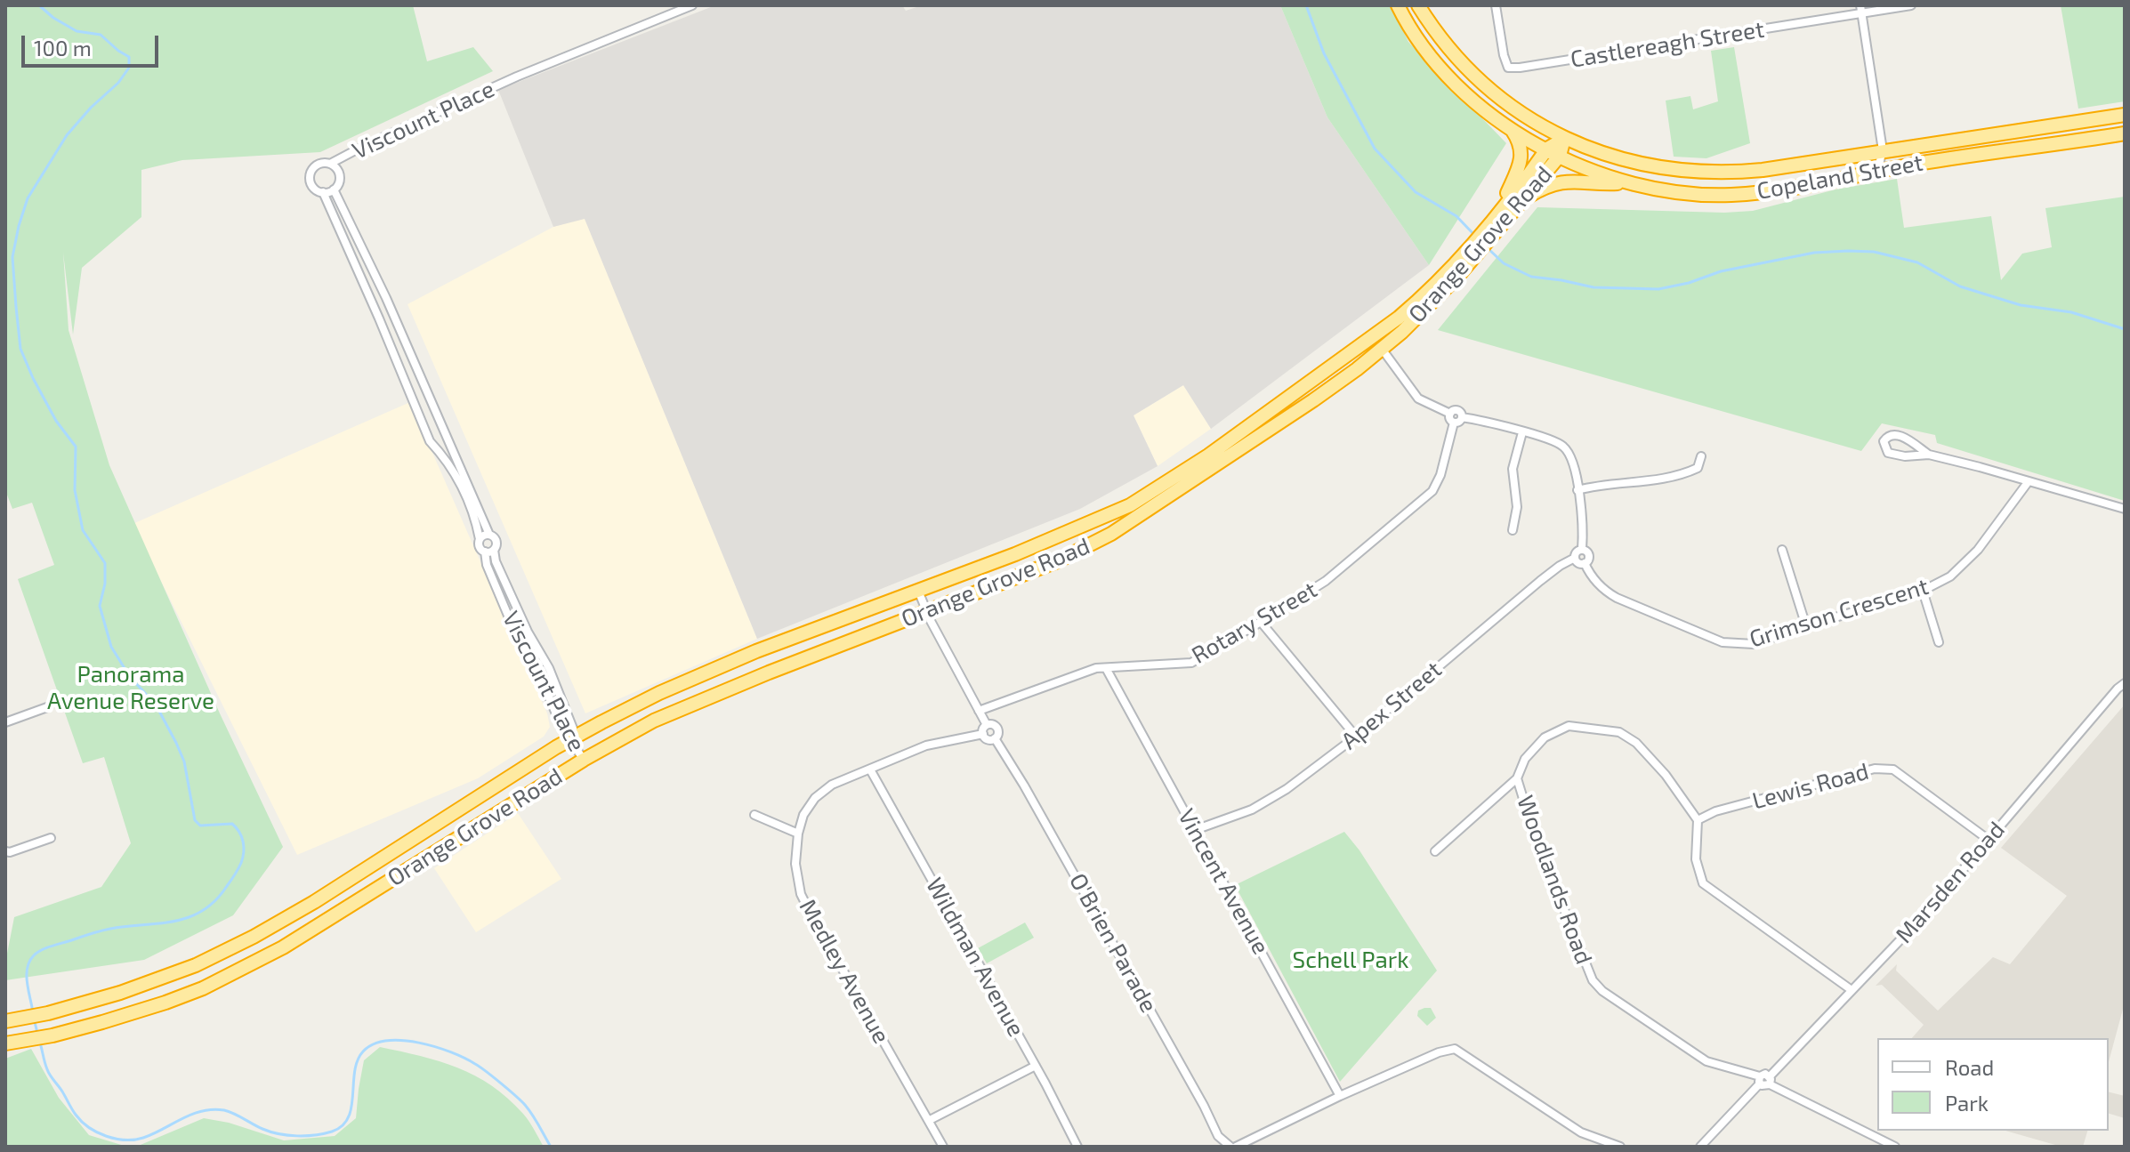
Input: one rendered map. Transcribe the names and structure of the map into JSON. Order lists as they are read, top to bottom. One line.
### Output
{"streets":{"highway":["Copeland Street","Orange Grove Road"],"street":["Castlereagh Street","Viscount Place","Grimson Crescent","Rotary Street","Apex Street","Lewis Road","Woodlands Road","Vincent Avenue","Marsden Road","O'Brien Parade","Wildman Avenue","Medley Avenue"]},"crossings":[["Viscount Place","Orange Grove Road"],["Copeland Street","Orange Grove Road"],["Grimson Crescent","Apex Street"],["Rotary Street","Vincent Avenue"],["Apex Street","Vincent Avenue"],["Lewis Road","Woodlands Road"],["Lewis Road","Marsden Road"],["Woodlands Road","Marsden Road"],["O'Brien Parade","Medley Avenue"],["Wildman Avenue","Medley Avenue"]],"parks":["Panorama Avenue Reserve","Schell Park"],"legend":["Road","Park"],"scale_bar":"100 m"}
